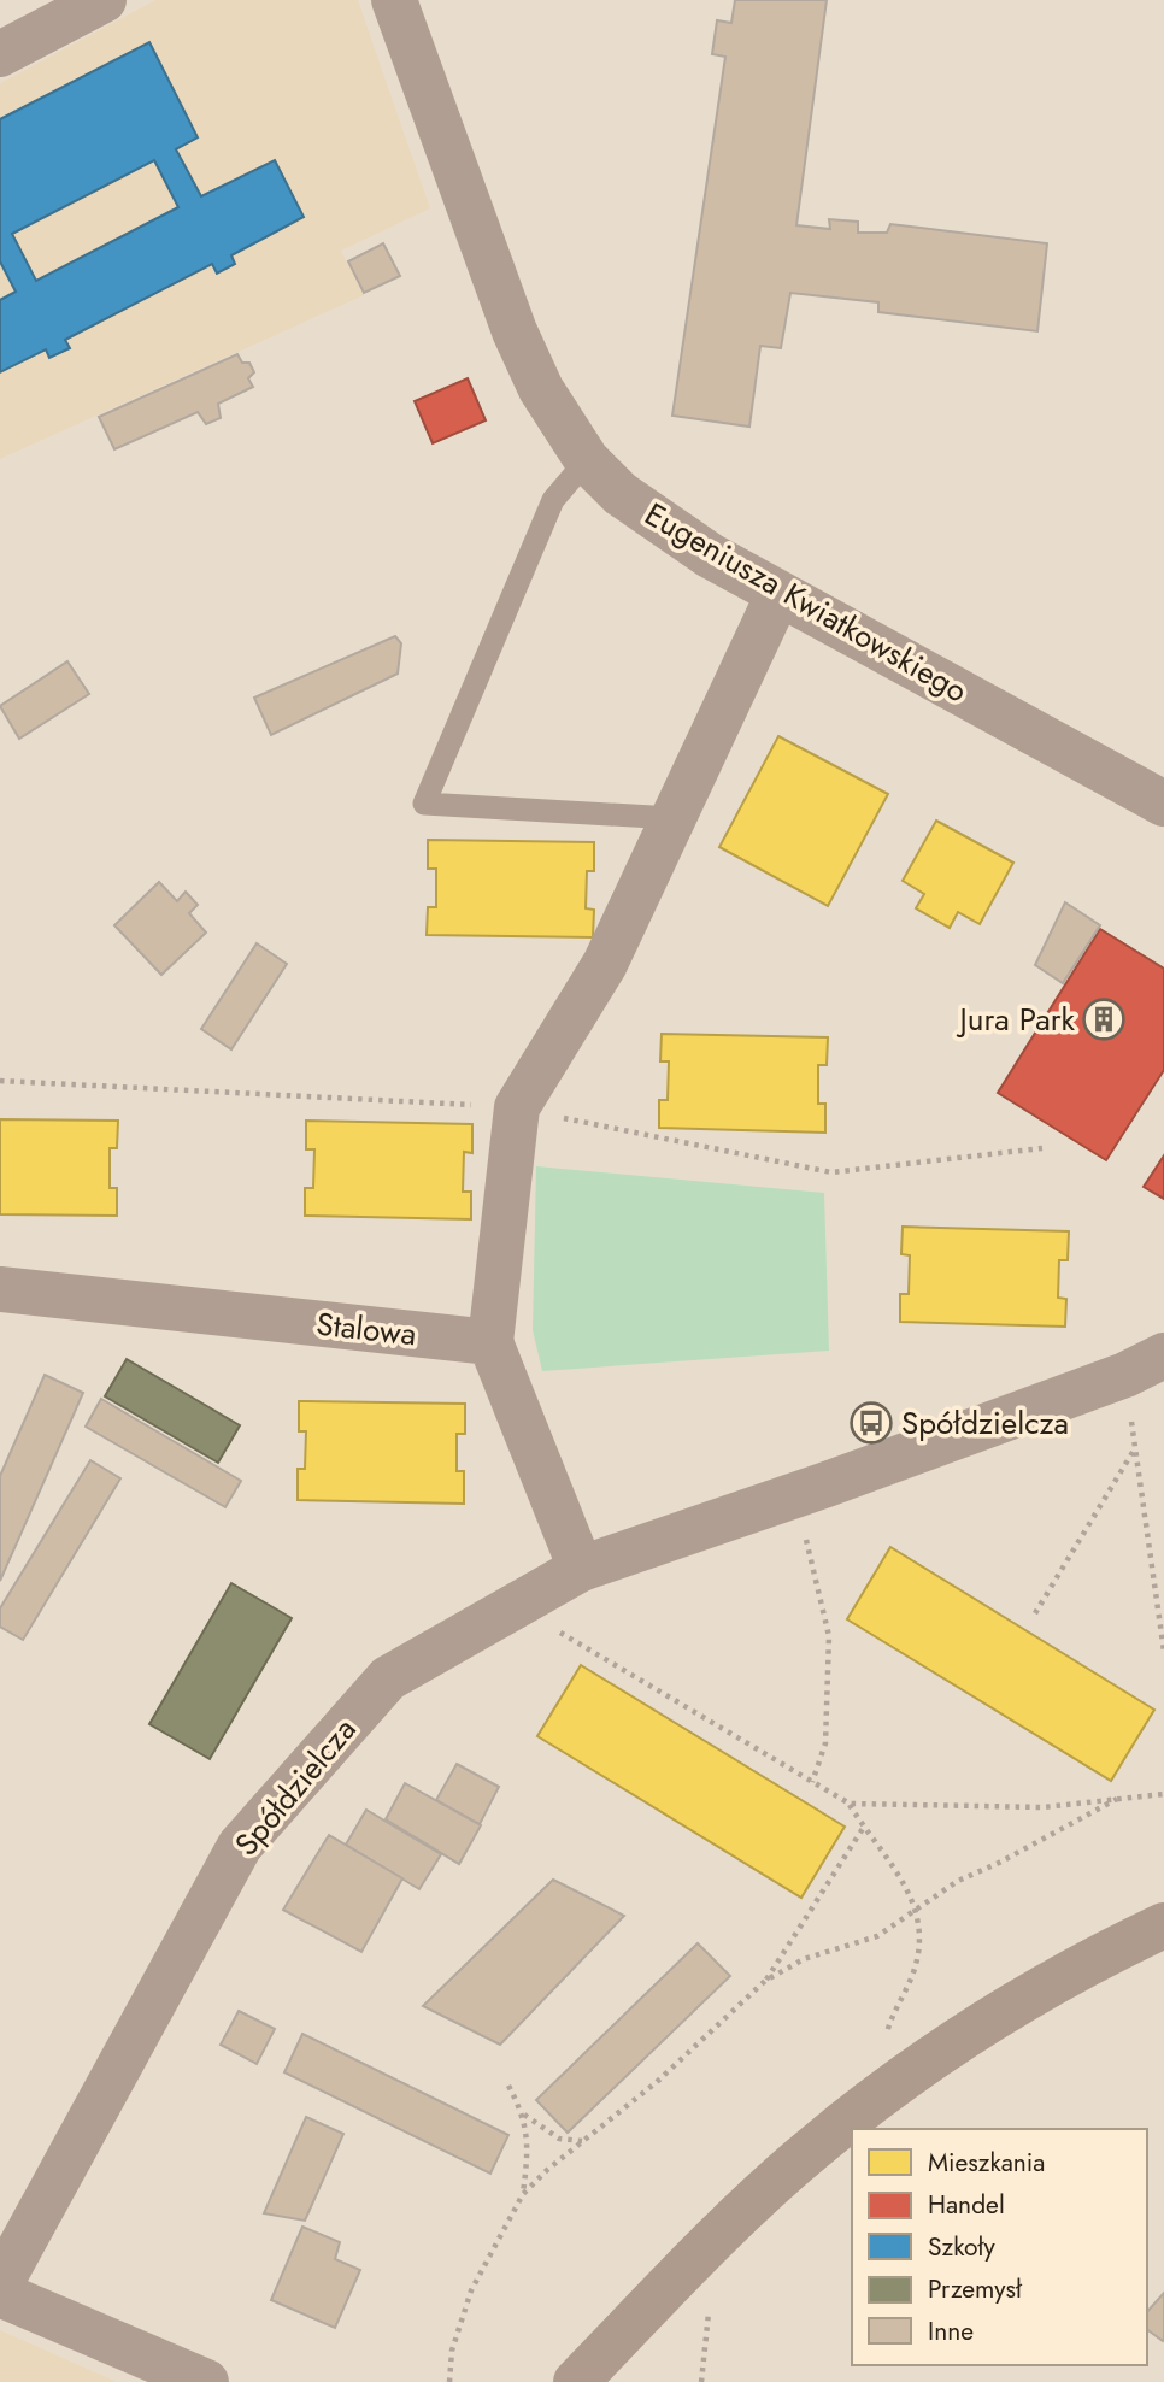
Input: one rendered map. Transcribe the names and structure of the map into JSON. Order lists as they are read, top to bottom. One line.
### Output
{"streets":{"street":["Eugeniusza Kwiatkowskiego","Stalowa","Spółdzielcza"]},"places":{"building":["Jura Park"],"bus stop":["Spółdzielcza"]},"legend":["Mieszkania","Handel","Szkoły","Przemysł","Inne"]}
